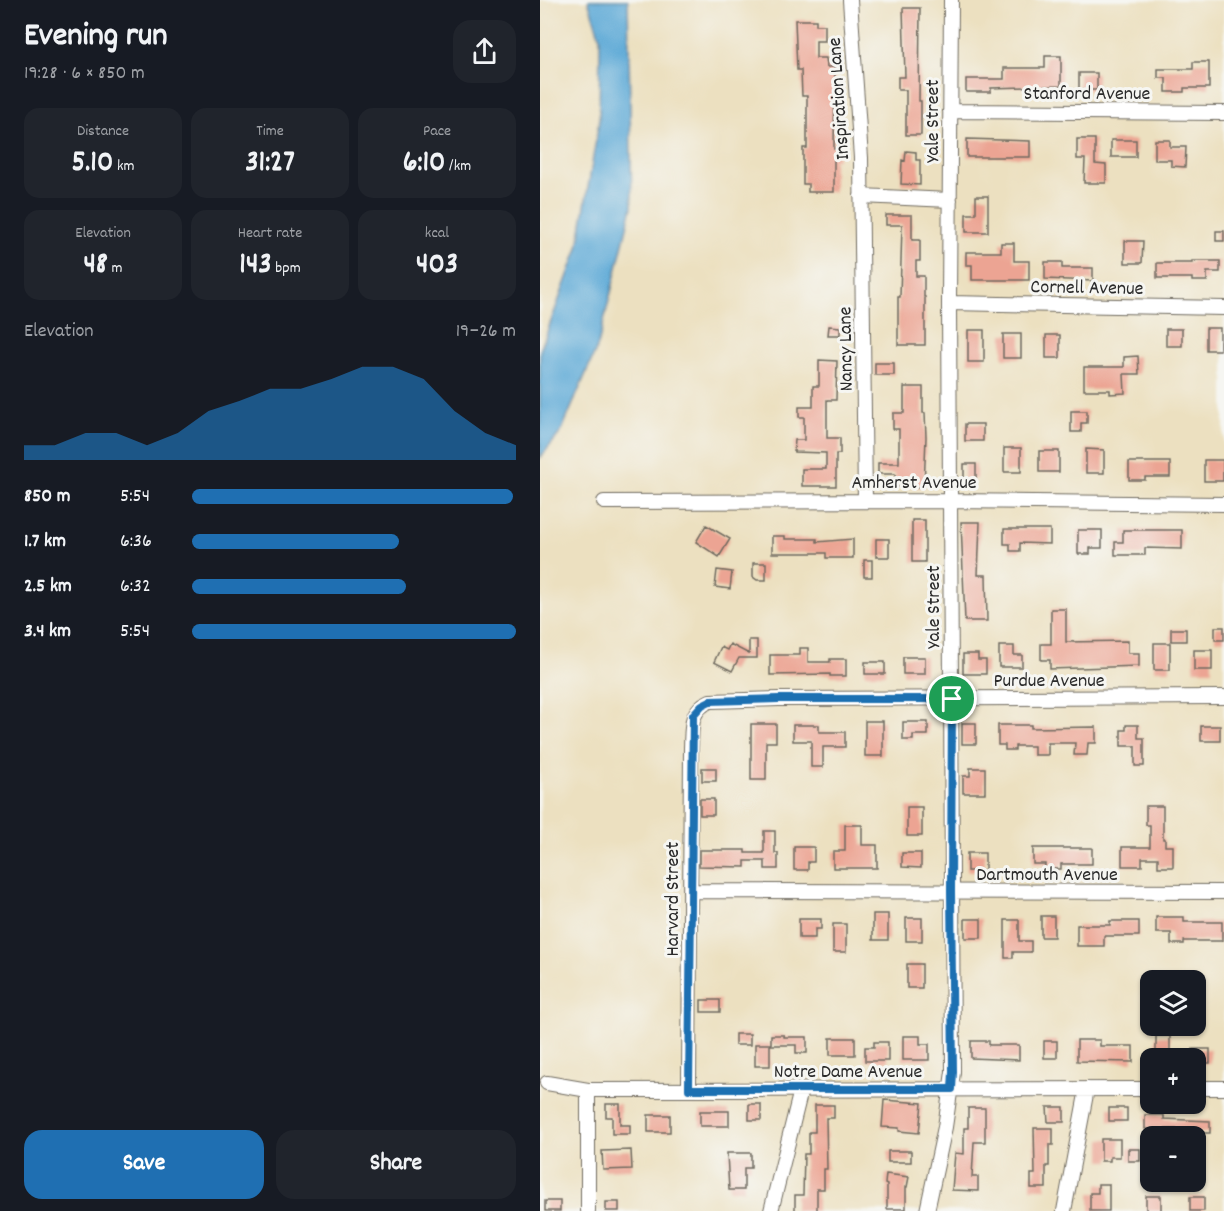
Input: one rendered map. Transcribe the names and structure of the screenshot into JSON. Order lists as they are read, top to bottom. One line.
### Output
{"streets":{"street":["Stanford Avenue","Inspiration Lane","Yale Street","Cornell Avenue","Nancy Lane","Amherst Avenue","Purdue Avenue","Dartmouth Avenue","Harvard Street","Notre Dame Avenue"]},"crossings":[["Stanford Avenue","Yale Street"],["Inspiration Lane","Nancy Lane"],["Yale Street","Cornell Avenue"],["Yale Street","Amherst Avenue"],["Yale Street","Purdue Avenue"],["Yale Street","Dartmouth Avenue"],["Yale Street","Notre Dame Avenue"],["Nancy Lane","Amherst Avenue"],["Purdue Avenue","Harvard Street"],["Dartmouth Avenue","Harvard Street"],["Harvard Street","Notre Dame Avenue"]],"page":{"heading":["Evening run","19:28 · 6 × 850 m"],"stats":[["Distance","5.10 km"],["Time","31:27"],["Pace","6:10 /km"],["Elevation","48 m"],["Heart rate","143 bpm"],["kcal","403"]],"chart":["Elevation","19–26 m"],"list":[{"name":"850 m","note":"5:54"},{"name":"1.7 km","note":"6:36"},{"name":"2.5 km","note":"6:32"},{"name":"3.4 km","note":"5:54"}],"map_buttons":["+","−"],"buttons":["Save","Share"]}}
